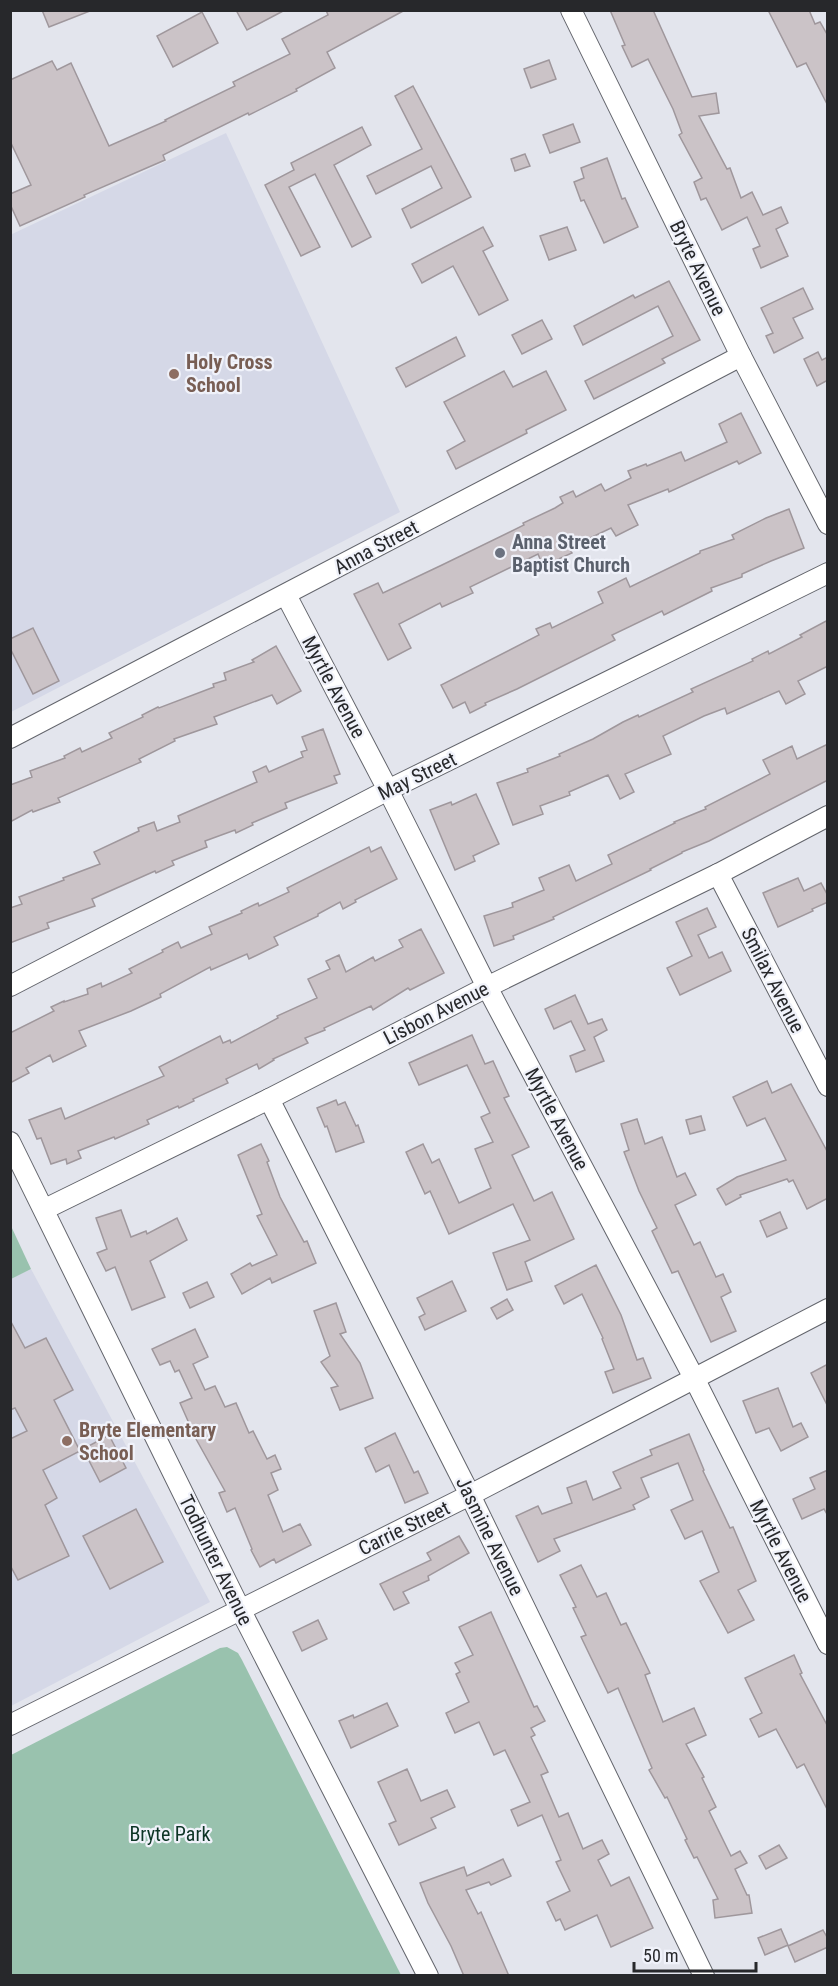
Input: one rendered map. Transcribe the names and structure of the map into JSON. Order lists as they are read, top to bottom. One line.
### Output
{"streets":{"street":["Bryte Avenue","Anna Street","Myrtle Avenue","May Street","Smilax Avenue","Lisbon Avenue","Carrie Street","Jasmine Avenue","Todhunter Avenue"]},"crossings":[["Bryte Avenue","Anna Street"],["Anna Street","Myrtle Avenue"],["Myrtle Avenue","May Street"],["Myrtle Avenue","Lisbon Avenue"],["Myrtle Avenue","Carrie Street"],["Smilax Avenue","Lisbon Avenue"],["Lisbon Avenue","Jasmine Avenue"],["Lisbon Avenue","Todhunter Avenue"],["Carrie Street","Jasmine Avenue"],["Carrie Street","Todhunter Avenue"]],"parks":["Bryte Park"],"places":["Holy Cross School","Anna Street Baptist Church","Bryte Elementary School"],"scale_bar":"50 m"}
